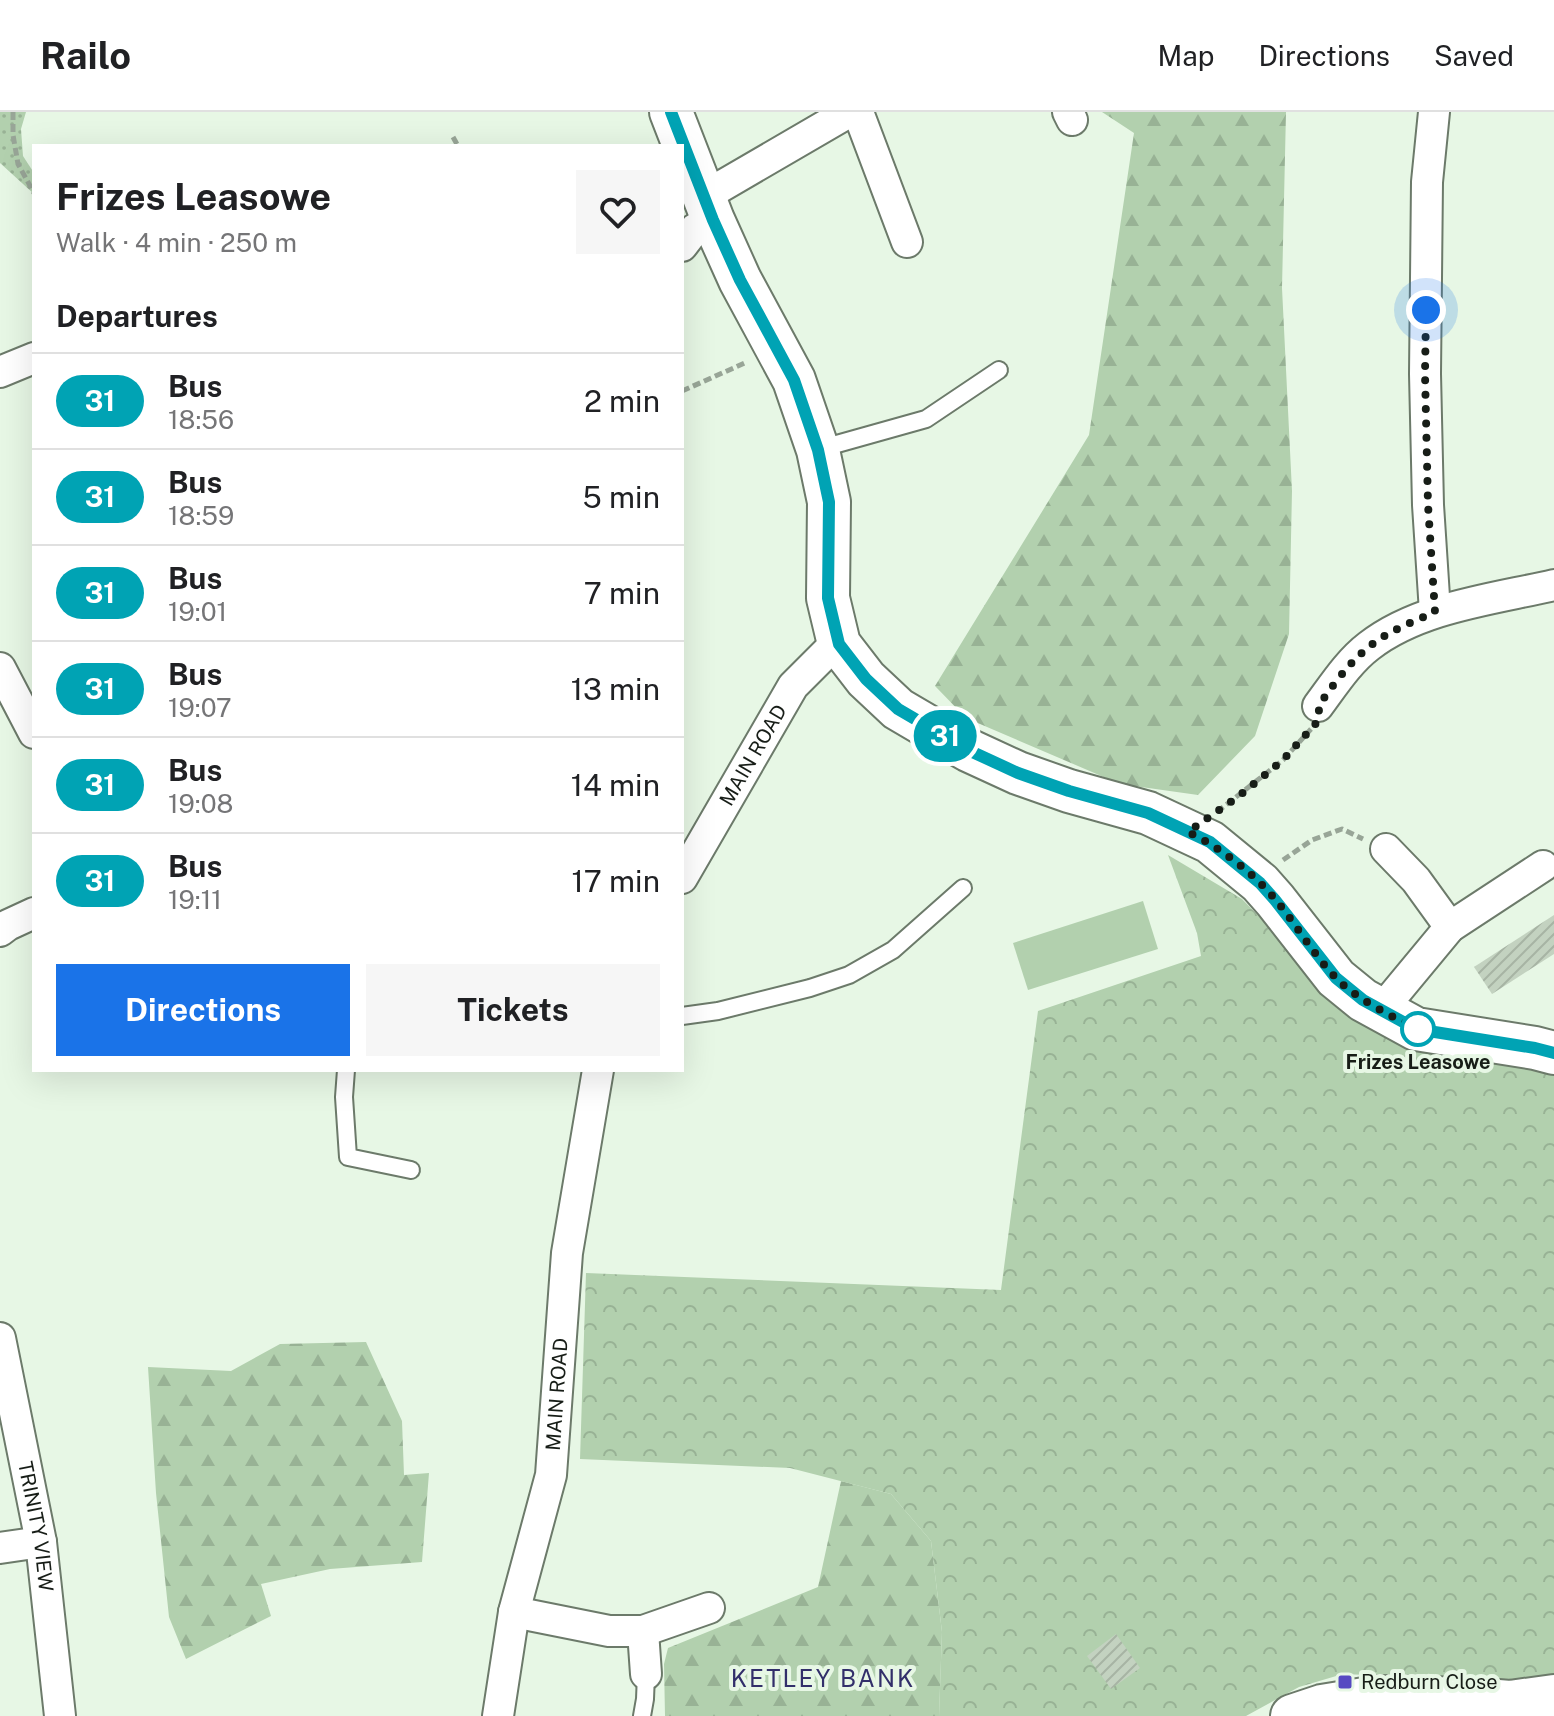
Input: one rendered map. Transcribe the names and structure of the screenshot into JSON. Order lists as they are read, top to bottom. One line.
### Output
{"streets":{"street":["MAIN ROAD","TRINITY VIEW"]},"districts":["KETLEY BANK"],"places":{"other":["Frizes Leasowe"],"transit":["Redburn Close"]},"lines":["bus line 31"],"page":{"header":"Railo","nav":["Map","Directions","Saved"],"on_map":"31","heading":[["Frizes Leasowe","Walk · 4 min · 250 m"],"Departures"],"list":[{"mark":"31","name":"Bus","note":"18:56","value":"2 min"},{"mark":"31","name":"Bus","note":"18:59","value":"5 min"},{"mark":"31","name":"Bus","note":"19:01","value":"7 min"},{"mark":"31","name":"Bus","note":"19:07","value":"13 min"},{"mark":"31","name":"Bus","note":"19:08","value":"14 min"},{"mark":"31","name":"Bus","note":"19:11","value":"17 min"}],"buttons":["Directions","Tickets"]}}
